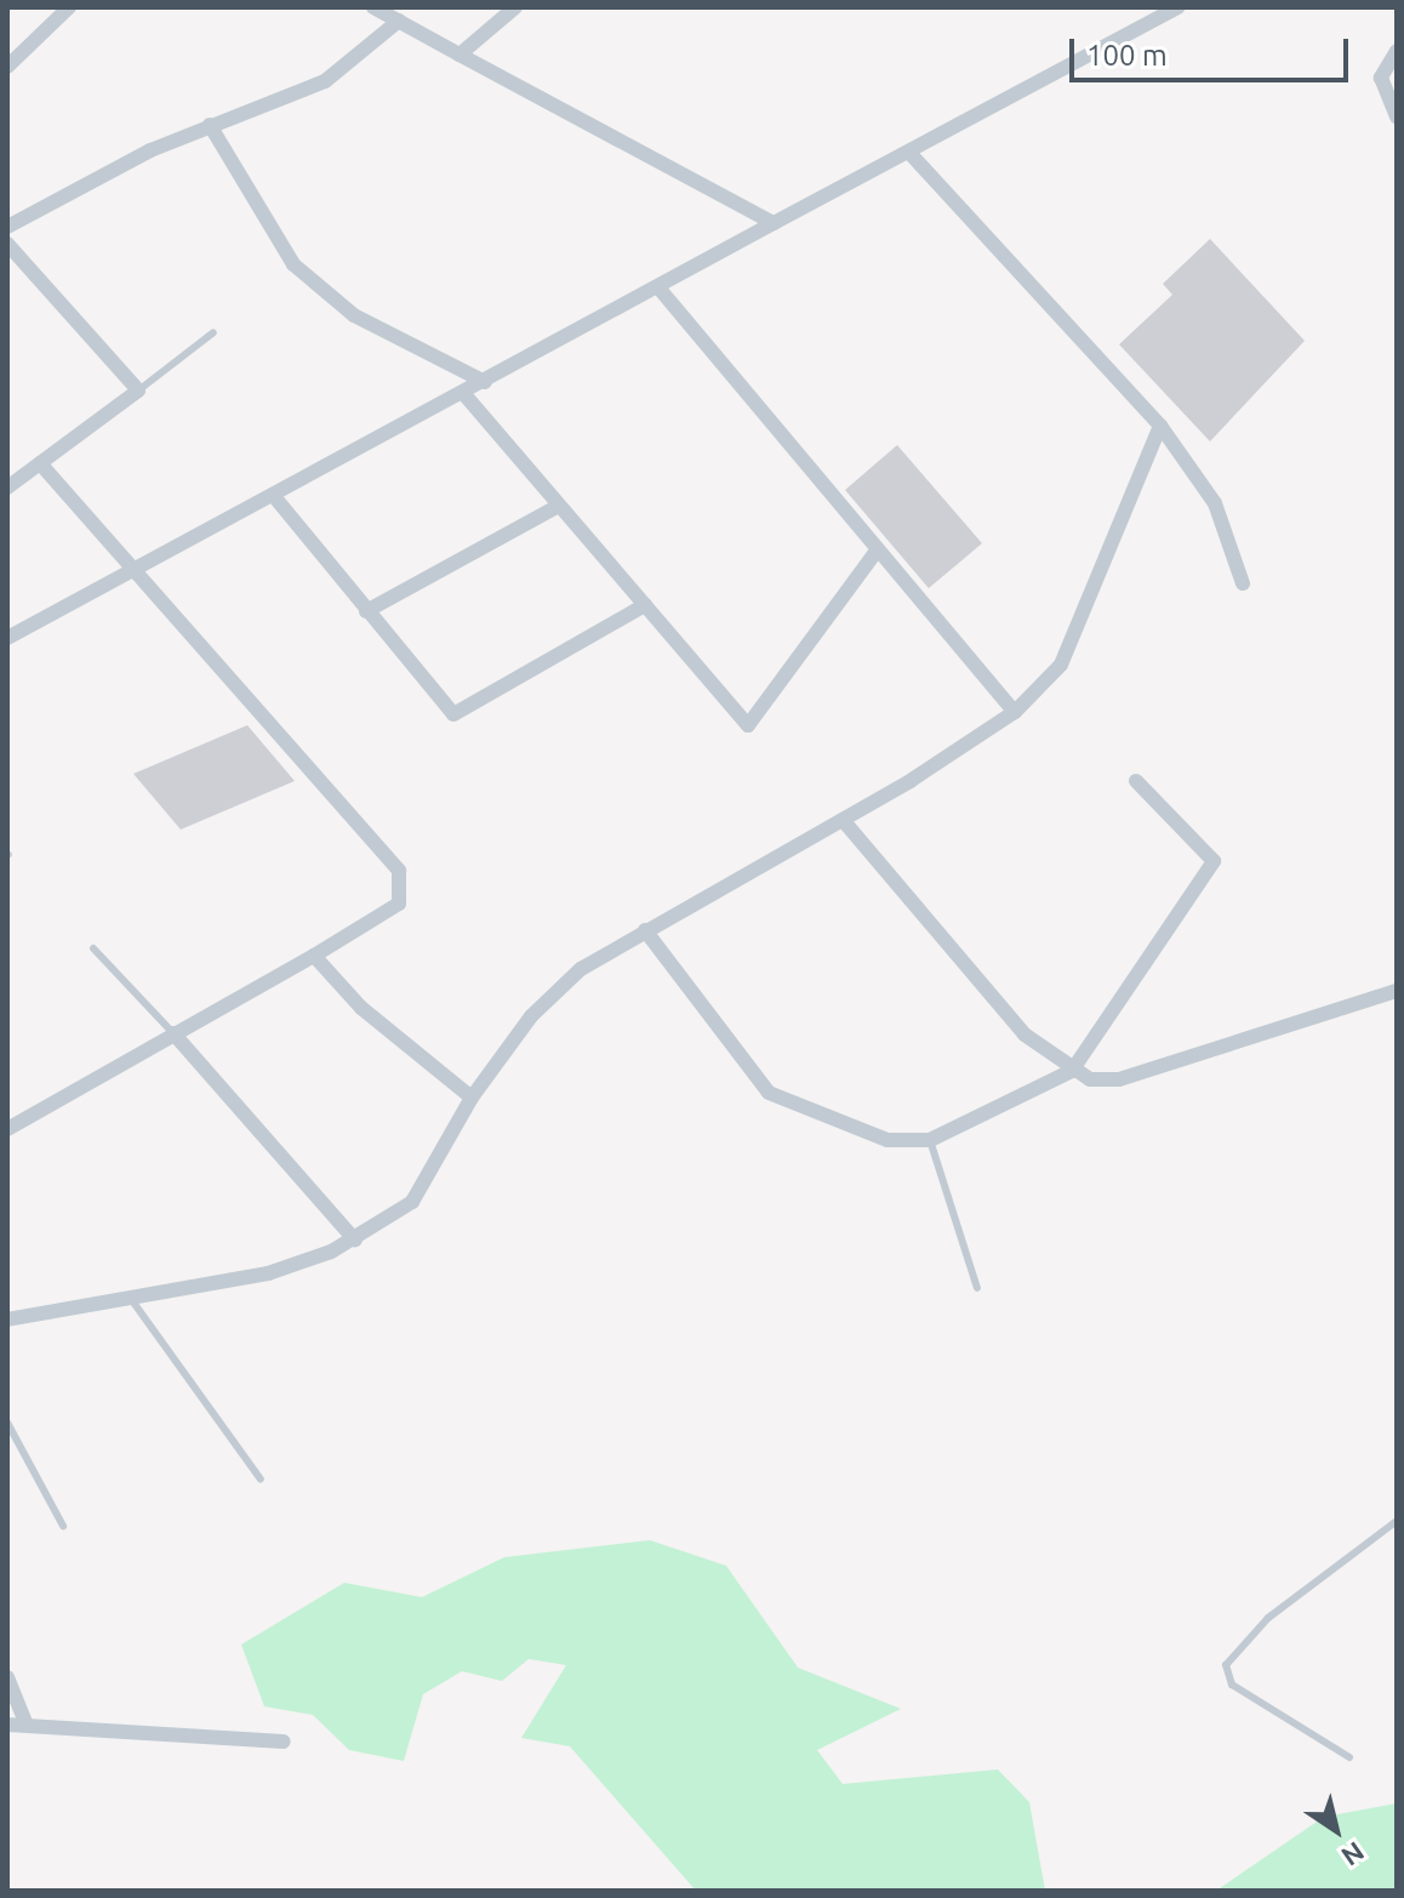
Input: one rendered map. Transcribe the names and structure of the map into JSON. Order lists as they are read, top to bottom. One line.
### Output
{"scale_bar":"100 m","north":"bottom right"}
